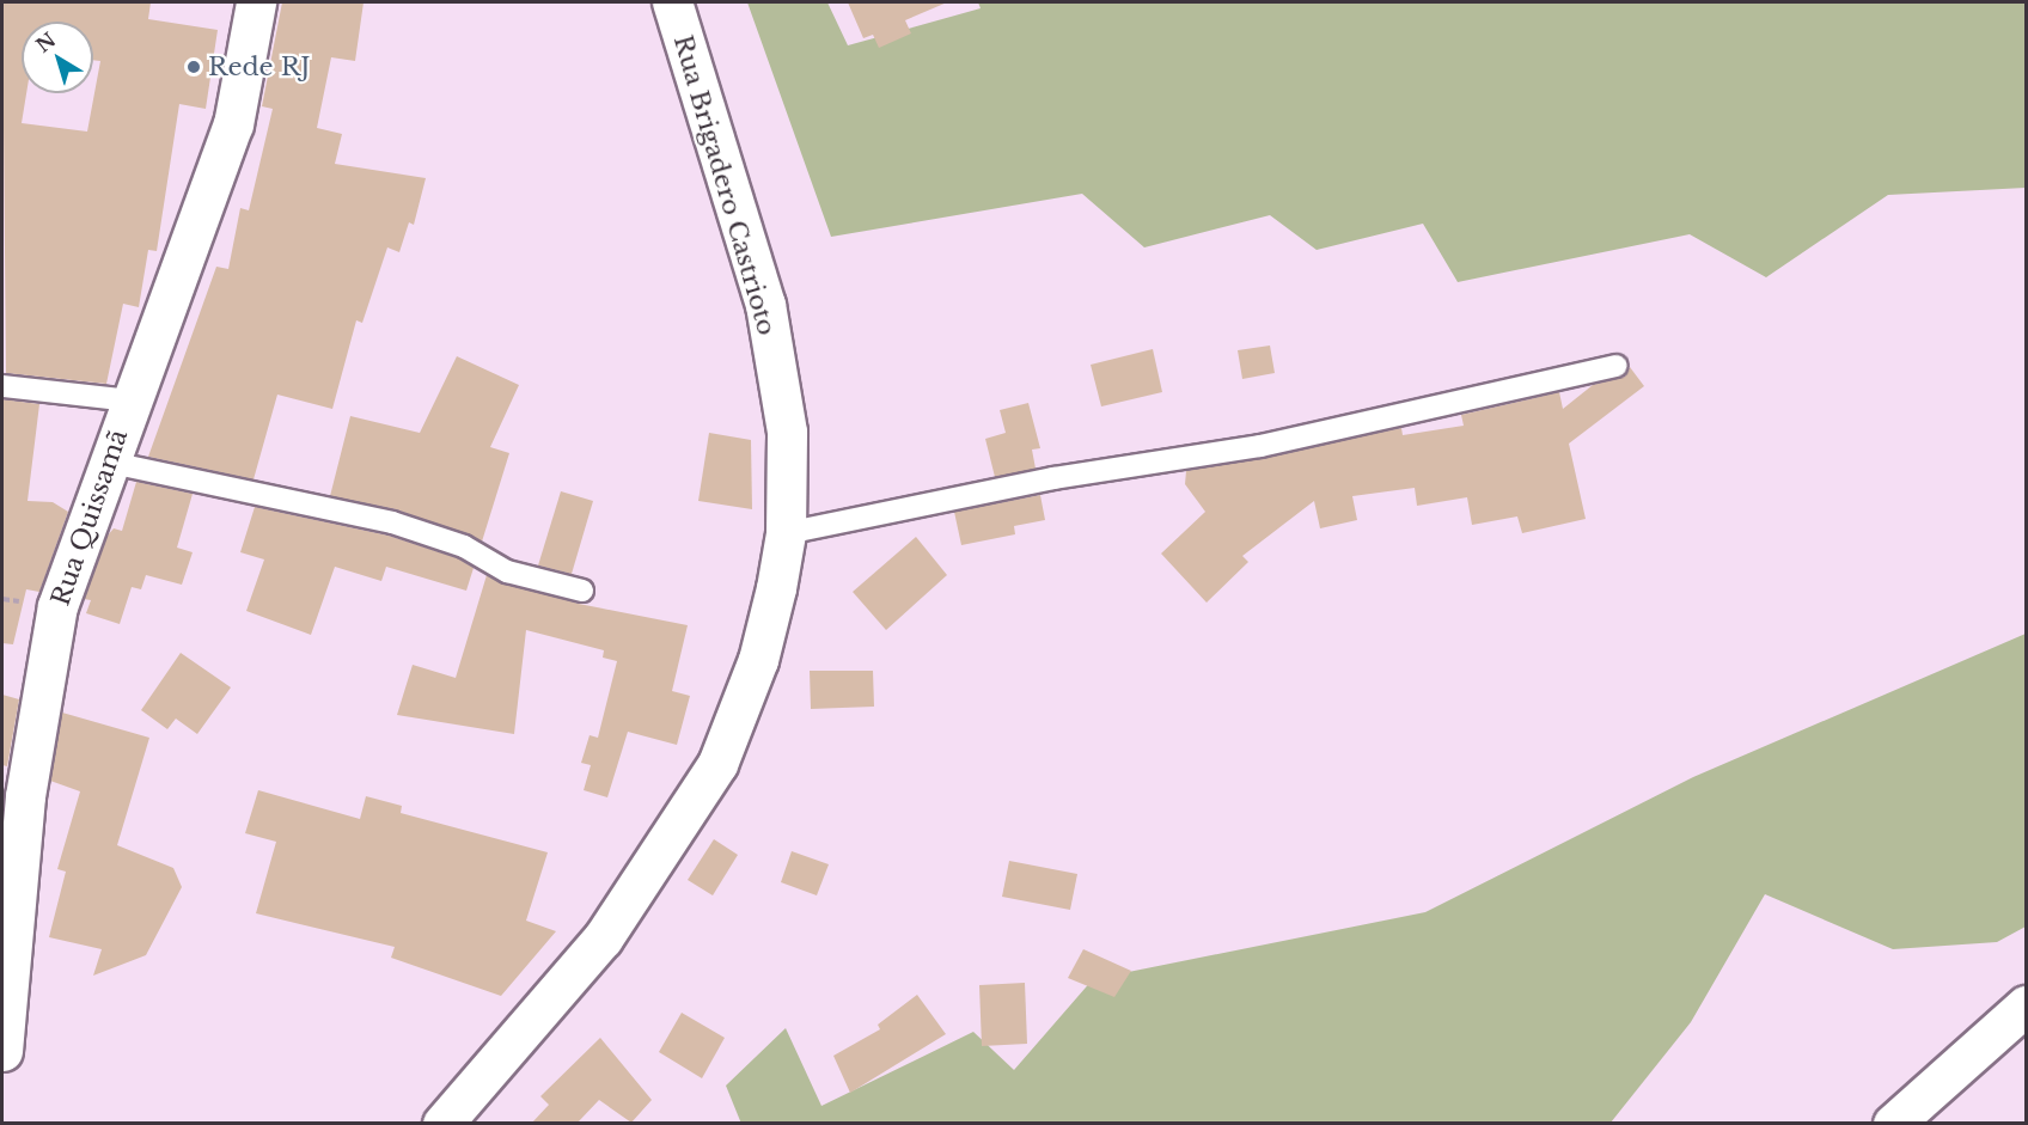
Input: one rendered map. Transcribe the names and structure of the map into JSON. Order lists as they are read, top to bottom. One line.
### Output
{"streets":{"street":["Rua Brigadero Castrioto","Rua Quissamã"]},"places":["Rede RJ"],"north":"top left"}
